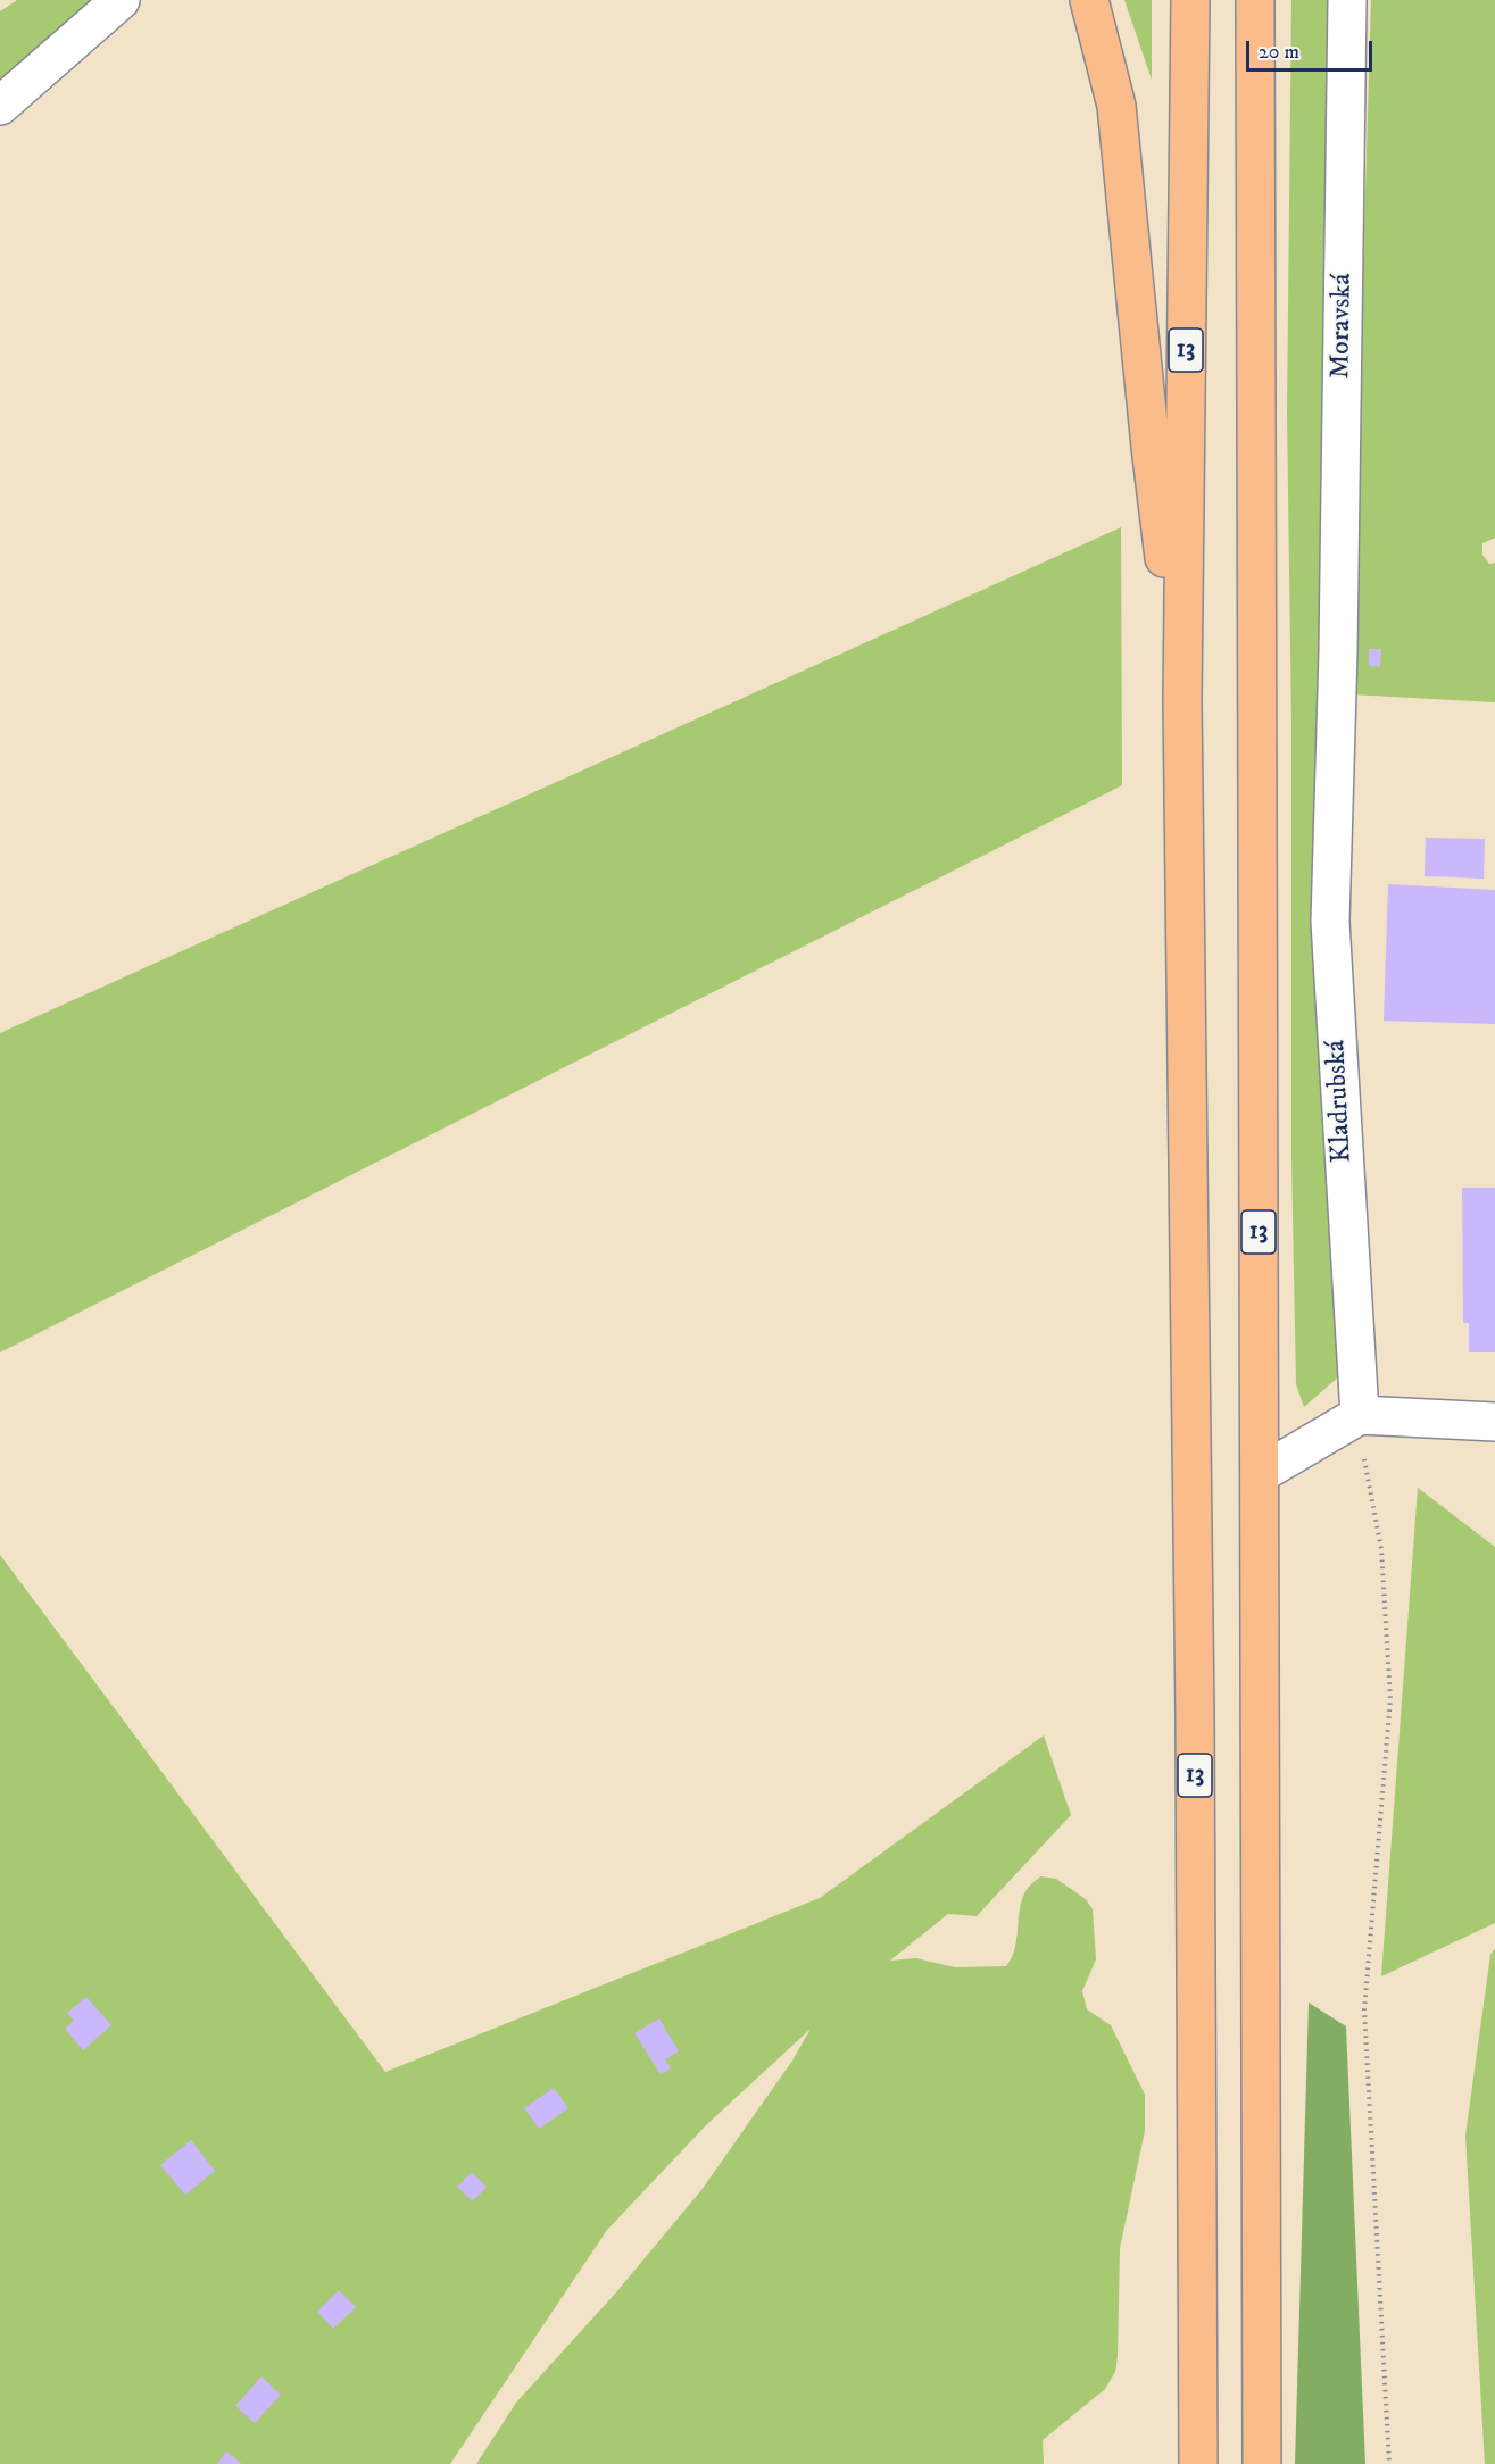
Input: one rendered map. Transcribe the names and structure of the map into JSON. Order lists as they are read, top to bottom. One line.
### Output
{"streets":{"highway":["13"],"street":["Moravská","Kladrubská"]},"crossings":[["Moravská","Kladrubská"]],"scale_bar":"20 m"}
